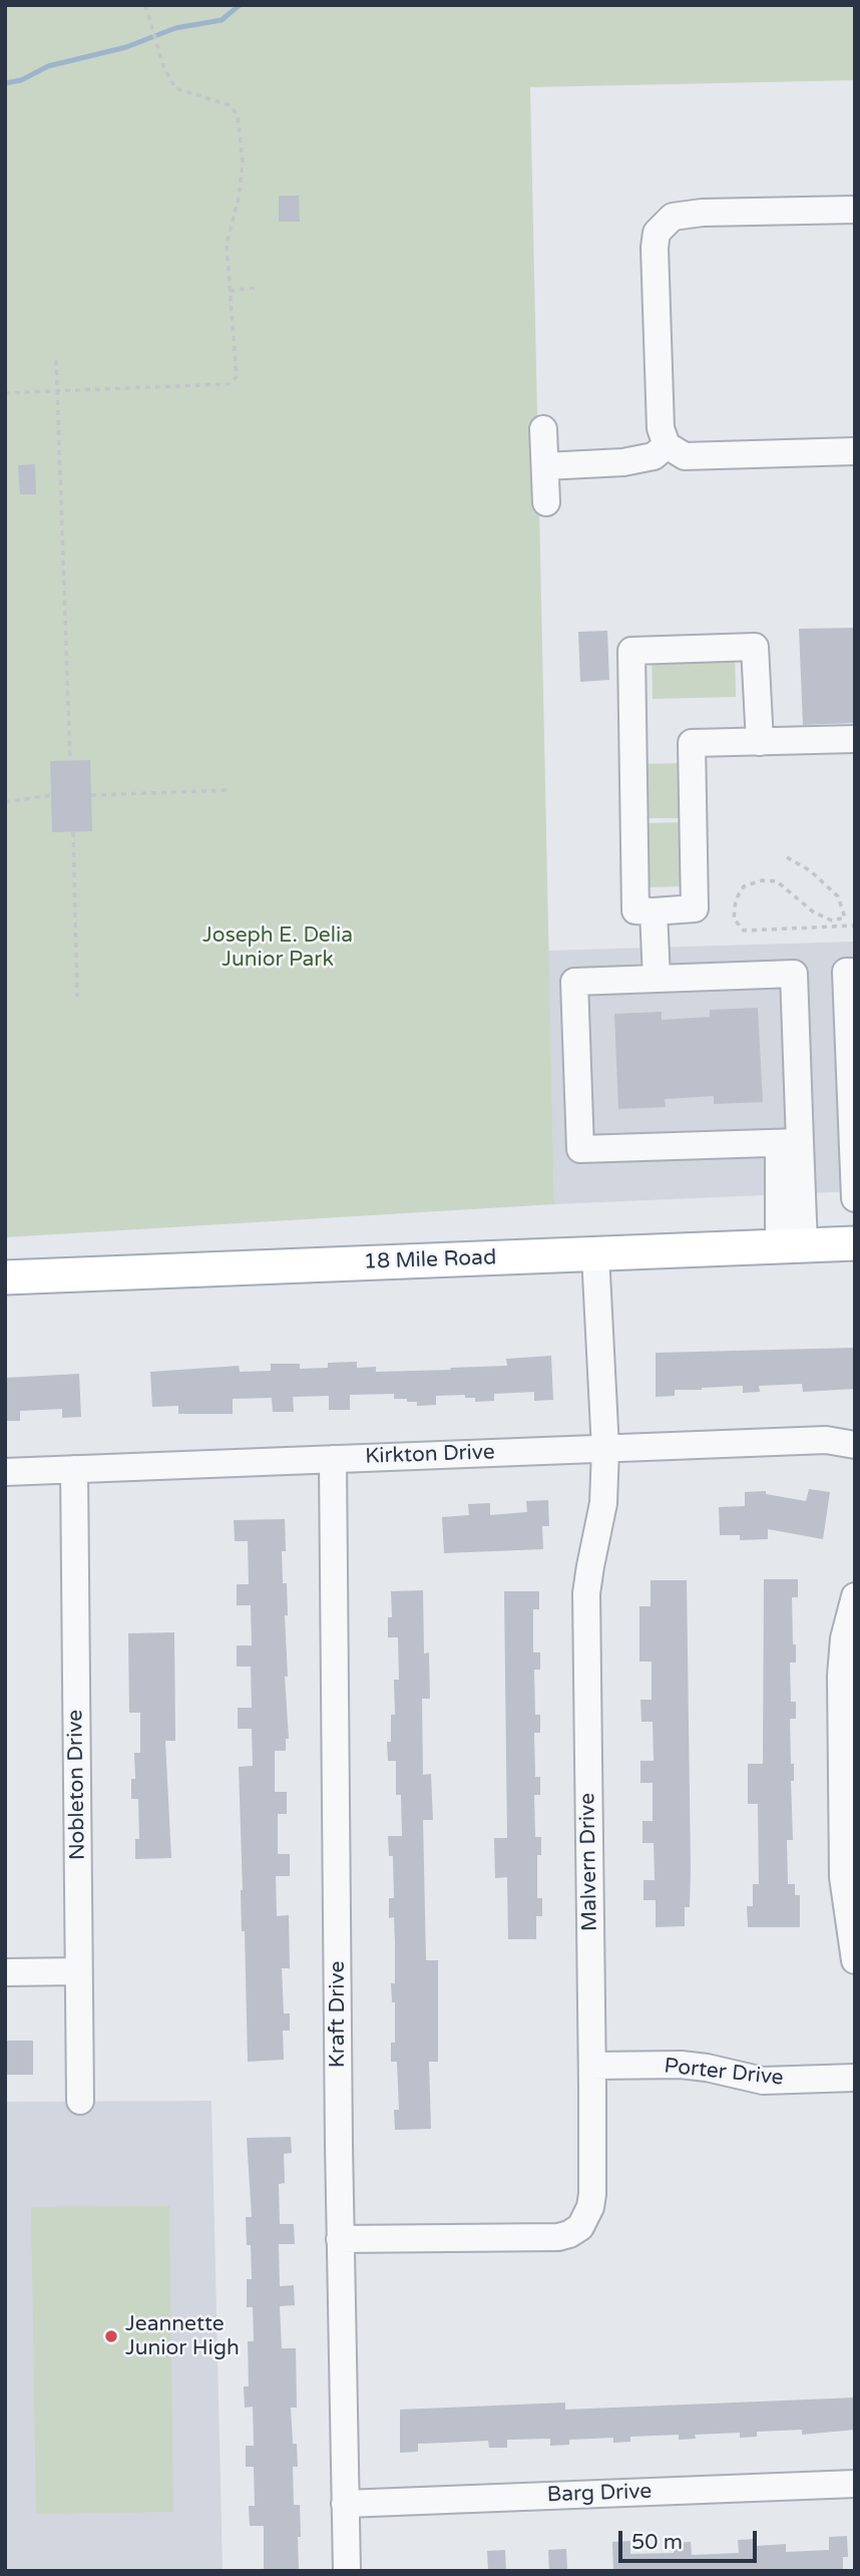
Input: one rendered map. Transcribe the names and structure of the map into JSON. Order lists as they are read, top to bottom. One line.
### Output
{"streets":{"main road":["18 Mile Road"],"street":["Kirkton Drive","Nobleton Drive","Malvern Drive","Kraft Drive","Porter Drive","Barg Drive"]},"crossings":[["18 Mile Road","Malvern Drive"],["Kirkton Drive","Nobleton Drive"],["Kirkton Drive","Malvern Drive"],["Kirkton Drive","Kraft Drive"],["Malvern Drive","Kraft Drive"],["Malvern Drive","Porter Drive"],["Kraft Drive","Barg Drive"]],"parks":["Joseph E. Delia Junior Park"],"places":["Jeannette Junior High"],"scale_bar":"50 m"}
